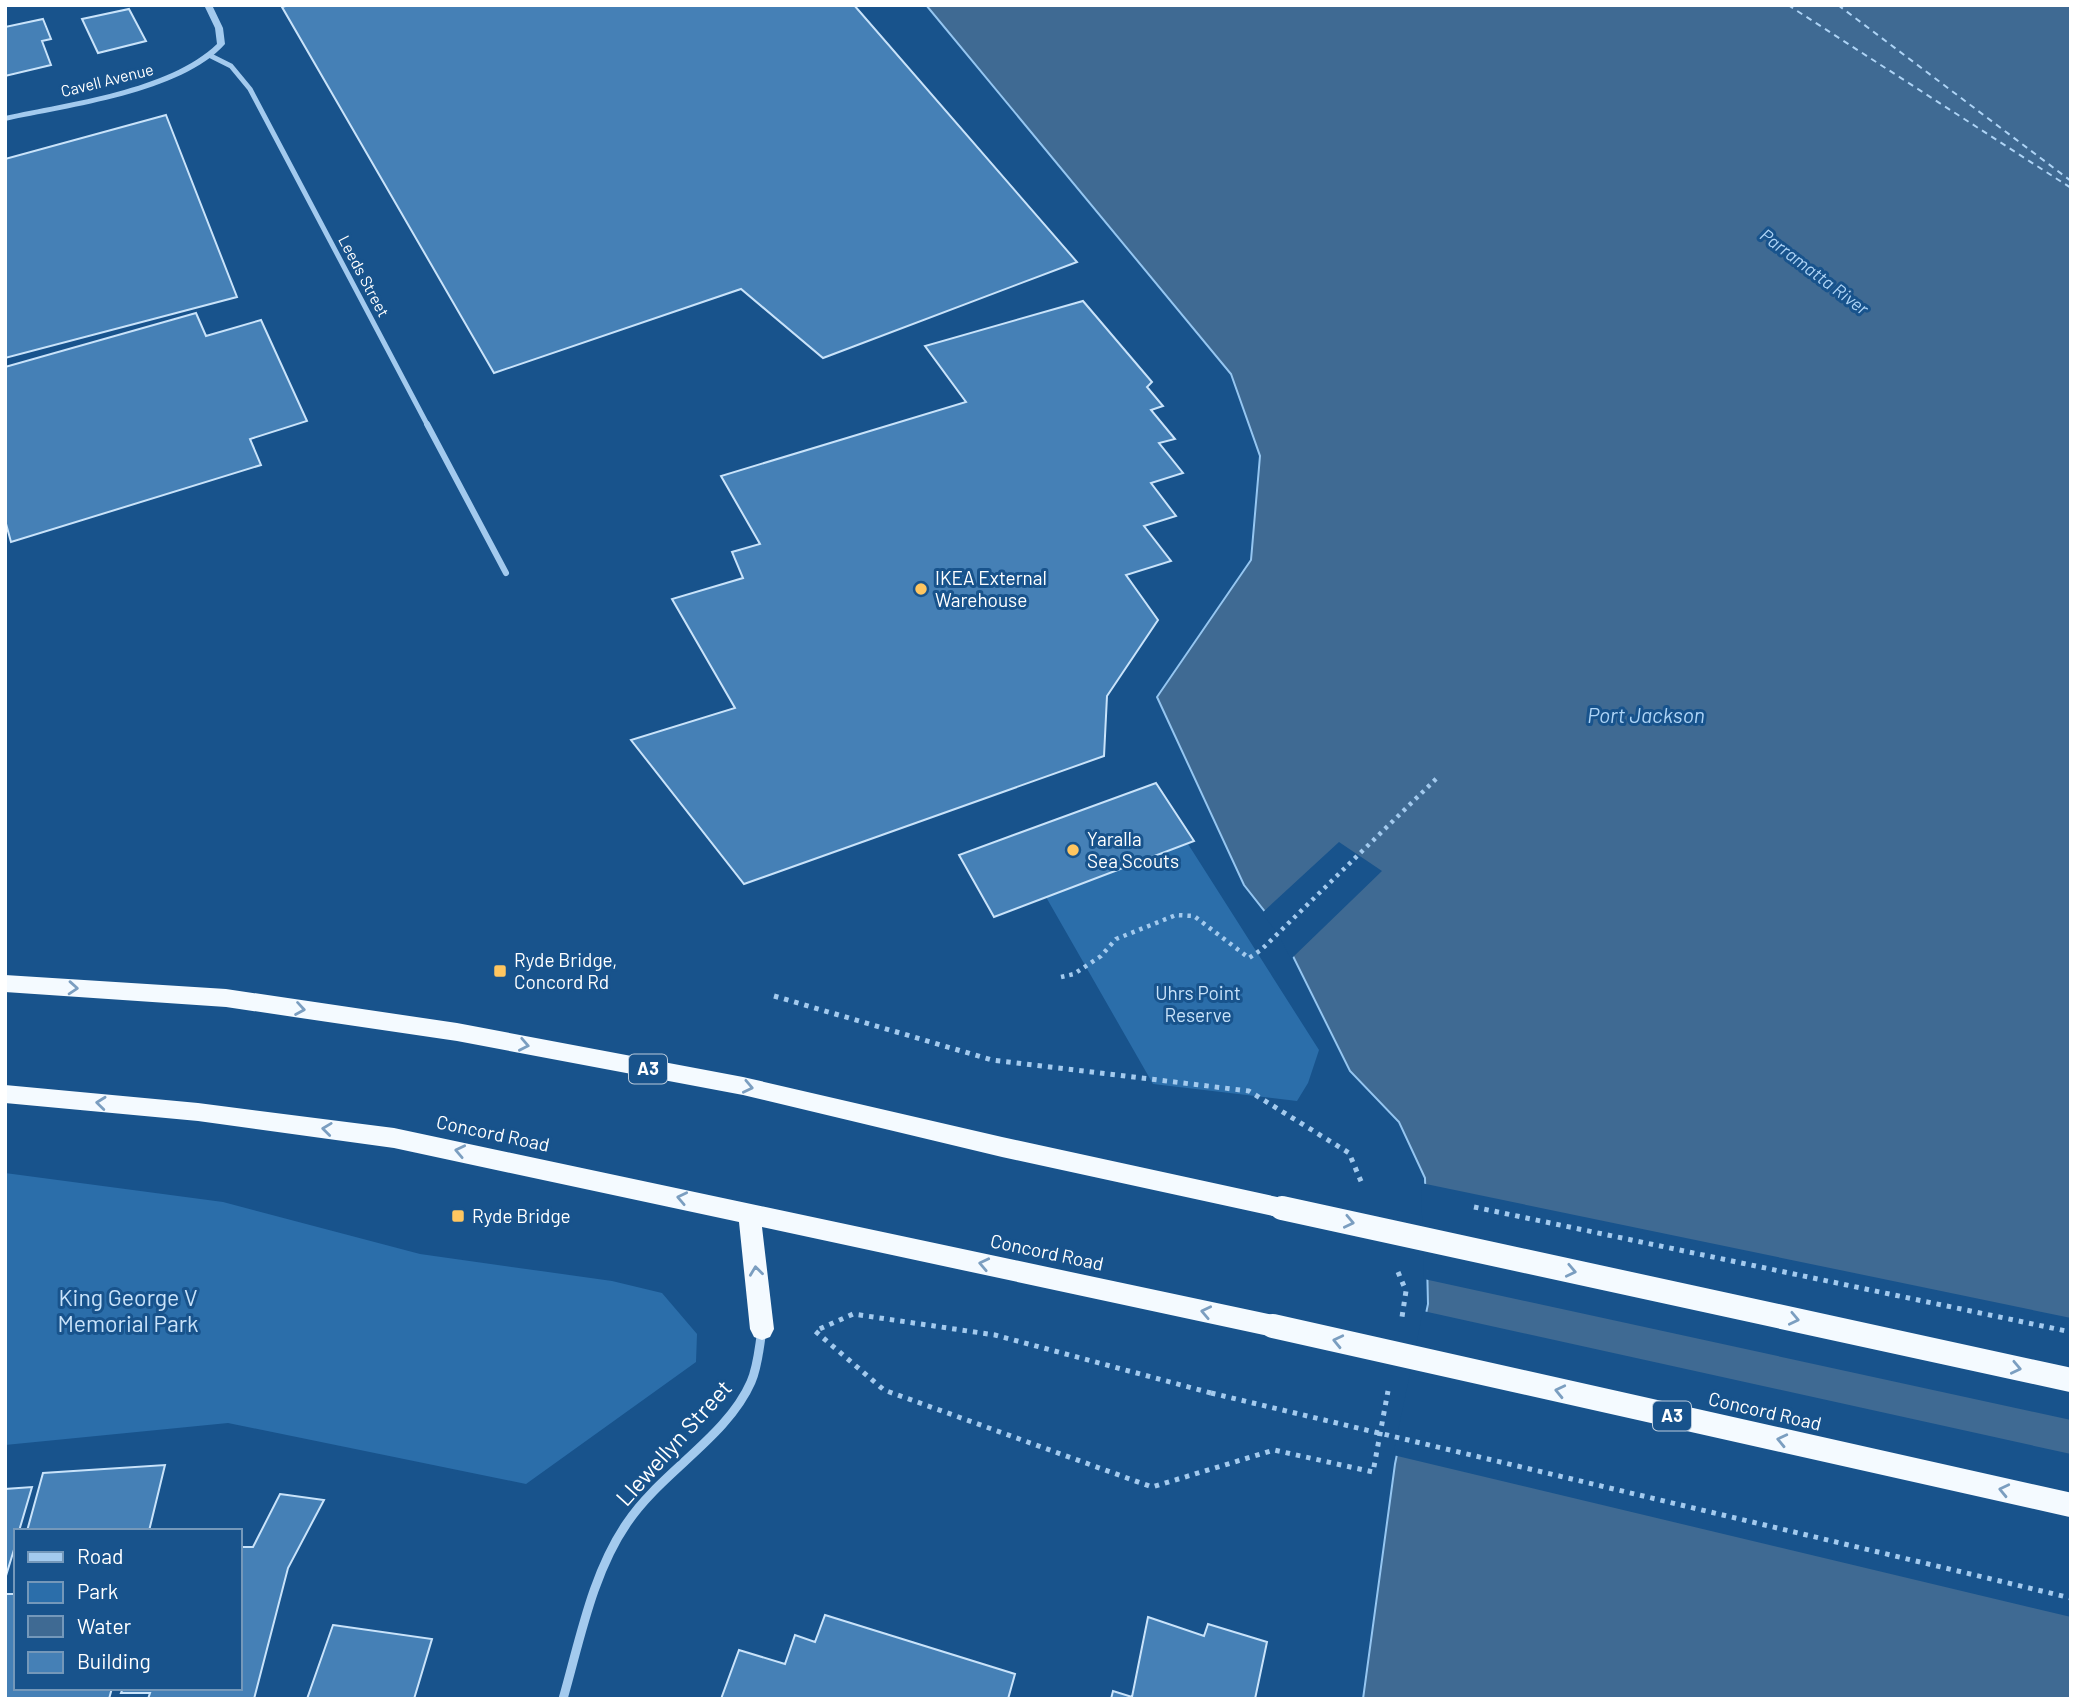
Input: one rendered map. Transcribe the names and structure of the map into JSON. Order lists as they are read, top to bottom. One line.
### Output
{"streets":{"highway":["A3","Concord Road"],"street":["Cavell Avenue","Leeds Street","Llewellyn Street"]},"crossings":[["Cavell Avenue","Leeds Street"]],"water":["Parramatta River","Port Jackson"],"parks":["Uhrs Point Reserve","King George V Memorial Park"],"places":{"other":["IKEA External Warehouse","Yaralla Sea Scouts"],"transit":["Ryde Bridge, Concord Rd","Ryde Bridge"]},"legend":["Road","Park","Water","Building"]}
